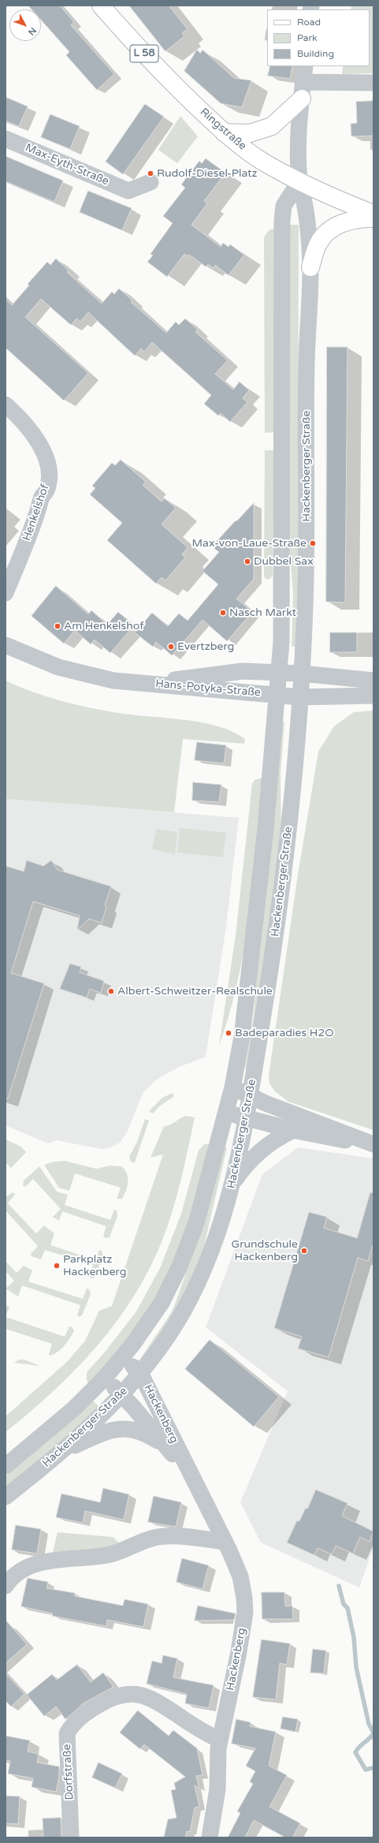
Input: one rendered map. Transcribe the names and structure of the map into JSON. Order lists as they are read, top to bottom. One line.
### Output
{"streets":{"main road":["L 58","Ringstraße"],"street":["Max-Eyth-Straße","Hackenberger Straße","Henkelshof","Hans-Potyka-Straße","Hackenberg","Dorfstraße"]},"crossings":[["Ringstraße","Hackenberger Straße"],["Hackenberger Straße","Hans-Potyka-Straße"],["Hackenberger Straße","Hackenberg"],["Hackenberg","Dorfstraße"]],"places":["Rudolf-Diesel-Platz","Max-von-Laue-Straße","Dubbel Sax","Nasch Markt","Am Henkelshof","Evertzberg","Albert-Schweitzer-Realschule","Badeparadies H2O","Grundschule Hackenberg","Parkplatz Hackenberg"],"legend":["Road","Park","Building"],"north":"bottom right"}
